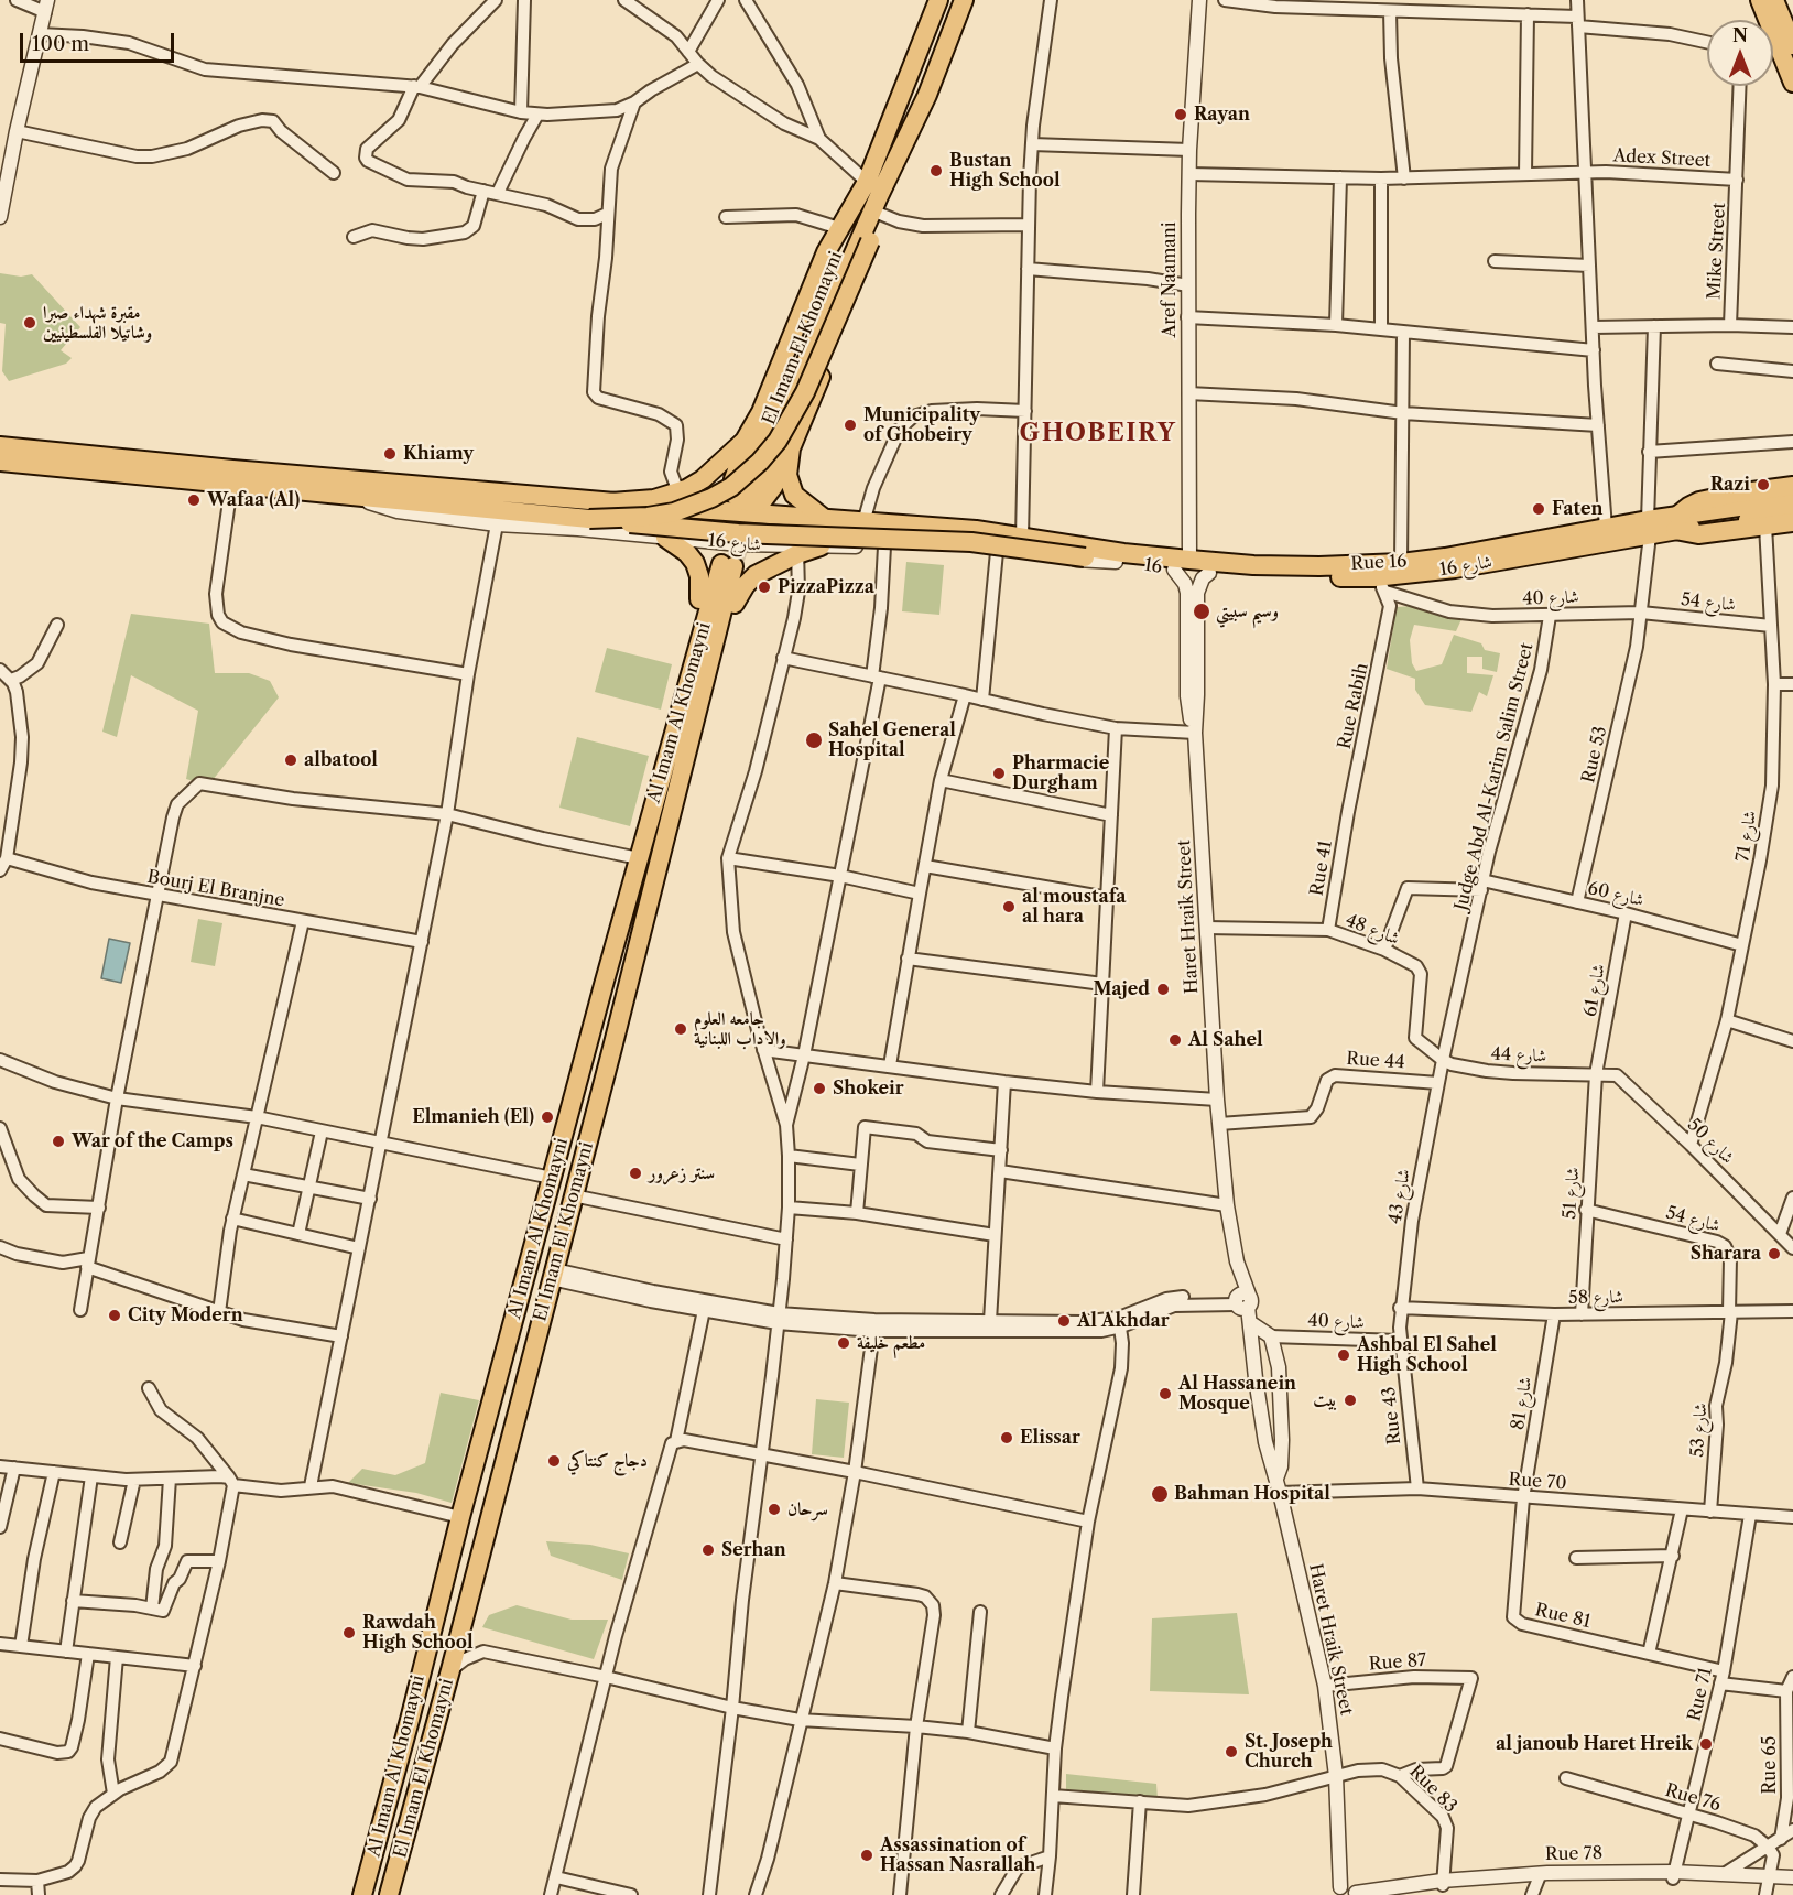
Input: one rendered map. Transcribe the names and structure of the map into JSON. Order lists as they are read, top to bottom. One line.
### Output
{"streets":{"main road":["El Imam El Khomayni","شارع 16","Rue 16","16","Al Imam Al Khomayni"],"street":["Adex Street","Mike Street","Aref Naamani","شارع 40","شارع 54","Rue Rabih","Rue 53","Judge Abd Al-Karim Salim Street","شارع 71","Rue 41","Bourj El Branjne","شارع 60","Haret Hraik Street","شارع 48","شارع 61","شارع 44","Rue 44","شارع 50","شارع 51","شارع 43","شارع 58","شارع 81","Rue 43","شارع 53","Rue 70","Rue 81","Rue 87","Rue 71","Rue 65","Rue 83","Rue 76","Rue 78"]},"crossings":[["Adex Street","Mike Street"],["Adex Street","Aref Naamani"],["Aref Naamani","شارع 16"],["Aref Naamani","Rue 16"],["Aref Naamani","16"],["El Imam El Khomayni","Al Imam Al Khomayni"],["شارع 16","Rue 16"],["شارع 16","16"],["شارع 16","Rue Rabih"],["Rue 16","16"],["شارع 40","شارع 54"],["شارع 40","Rue Rabih"],["شارع 40","Rue 53"],["شارع 40","Judge Abd Al-Karim Salim Street"],["شارع 40","Haret Hraik Street"],["شارع 40","شارع 43"],["شارع 40","Rue 43"],["شارع 54","Rue 53"],["شارع 54","شارع 71"],["شارع 54","شارع 51"],["شارع 54","شارع 58"],["شارع 54","شارع 53"],["Rue Rabih","Rue 41"],["Rue 53","شارع 60"],["Judge Abd Al-Karim Salim Street","شارع 60"],["Judge Abd Al-Karim Salim Street","شارع 48"],["Judge Abd Al-Karim Salim Street","شارع 44"],["Judge Abd Al-Karim Salim Street","شارع 43"],["شارع 71","شارع 60"],["شارع 71","شارع 50"],["Rue 41","شارع 48"],["شارع 60","شارع 48"],["شارع 60","شارع 61"],["Haret Hraik Street","شارع 48"],["Haret Hraik Street","Rue 44"],["Haret Hraik Street","Rue 70"],["Haret Hraik Street","Rue 87"],["Haret Hraik Street","Rue 83"],["شارع 48","شارع 44"],["شارع 48","شارع 43"],["شارع 61","شارع 44"],["شارع 61","شارع 50"],["شارع 61","شارع 51"],["شارع 44","شارع 50"],["شارع 44","شارع 51"],["شارع 44","شارع 43"],["Rue 44","شارع 43"],["شارع 50","شارع 51"],["شارع 51","شارع 58"],["شارع 43","شارع 58"],["شارع 43","Rue 43"],["شارع 58","شارع 81"],["شارع 58","شارع 53"],["شارع 81","Rue 70"],["شارع 81","Rue 81"],["Rue 43","Rue 70"],["شارع 53","Rue 70"],["Rue 70","Rue 81"],["Rue 70","Rue 71"],["Rue 81","Rue 71"],["Rue 81","Rue 65"],["Rue 87","Rue 83"],["Rue 71","Rue 76"],["Rue 71","Rue 78"],["Rue 83","Rue 78"]],"districts":["GHOBEIRY"],"places":["Rayan","Bustan High School","مقبرة شهداء صبرا وشاتيلا الفلسطينيين","Municipality of Ghobeiry","Khiamy","Razi","Wafaa (Al)","Faten","PizzaPizza","وسيم سبيتي","Sahel General Hospital","albatool","Pharmacie Durgham","al moustafa al hara","Majed","جامعه العلوم والاداب اللبنانية","Al Sahel","Shokeir","Elmanieh (El)","War of the Camps","سنتر زعرور","Sharara","City Modern","Al Akhdar","مطعم خليفة","Ashbal El Sahel High School","Al Hassanein Mosque","بيت","Elissar","دجاج كنتاكي","Bahman Hospital","سرحان","Serhan","Rawdah High School","al janoub Haret Hreik","St. Joseph Church","Assassination of Hassan Nasrallah"],"scale_bar":"100 m","north":"top"}
